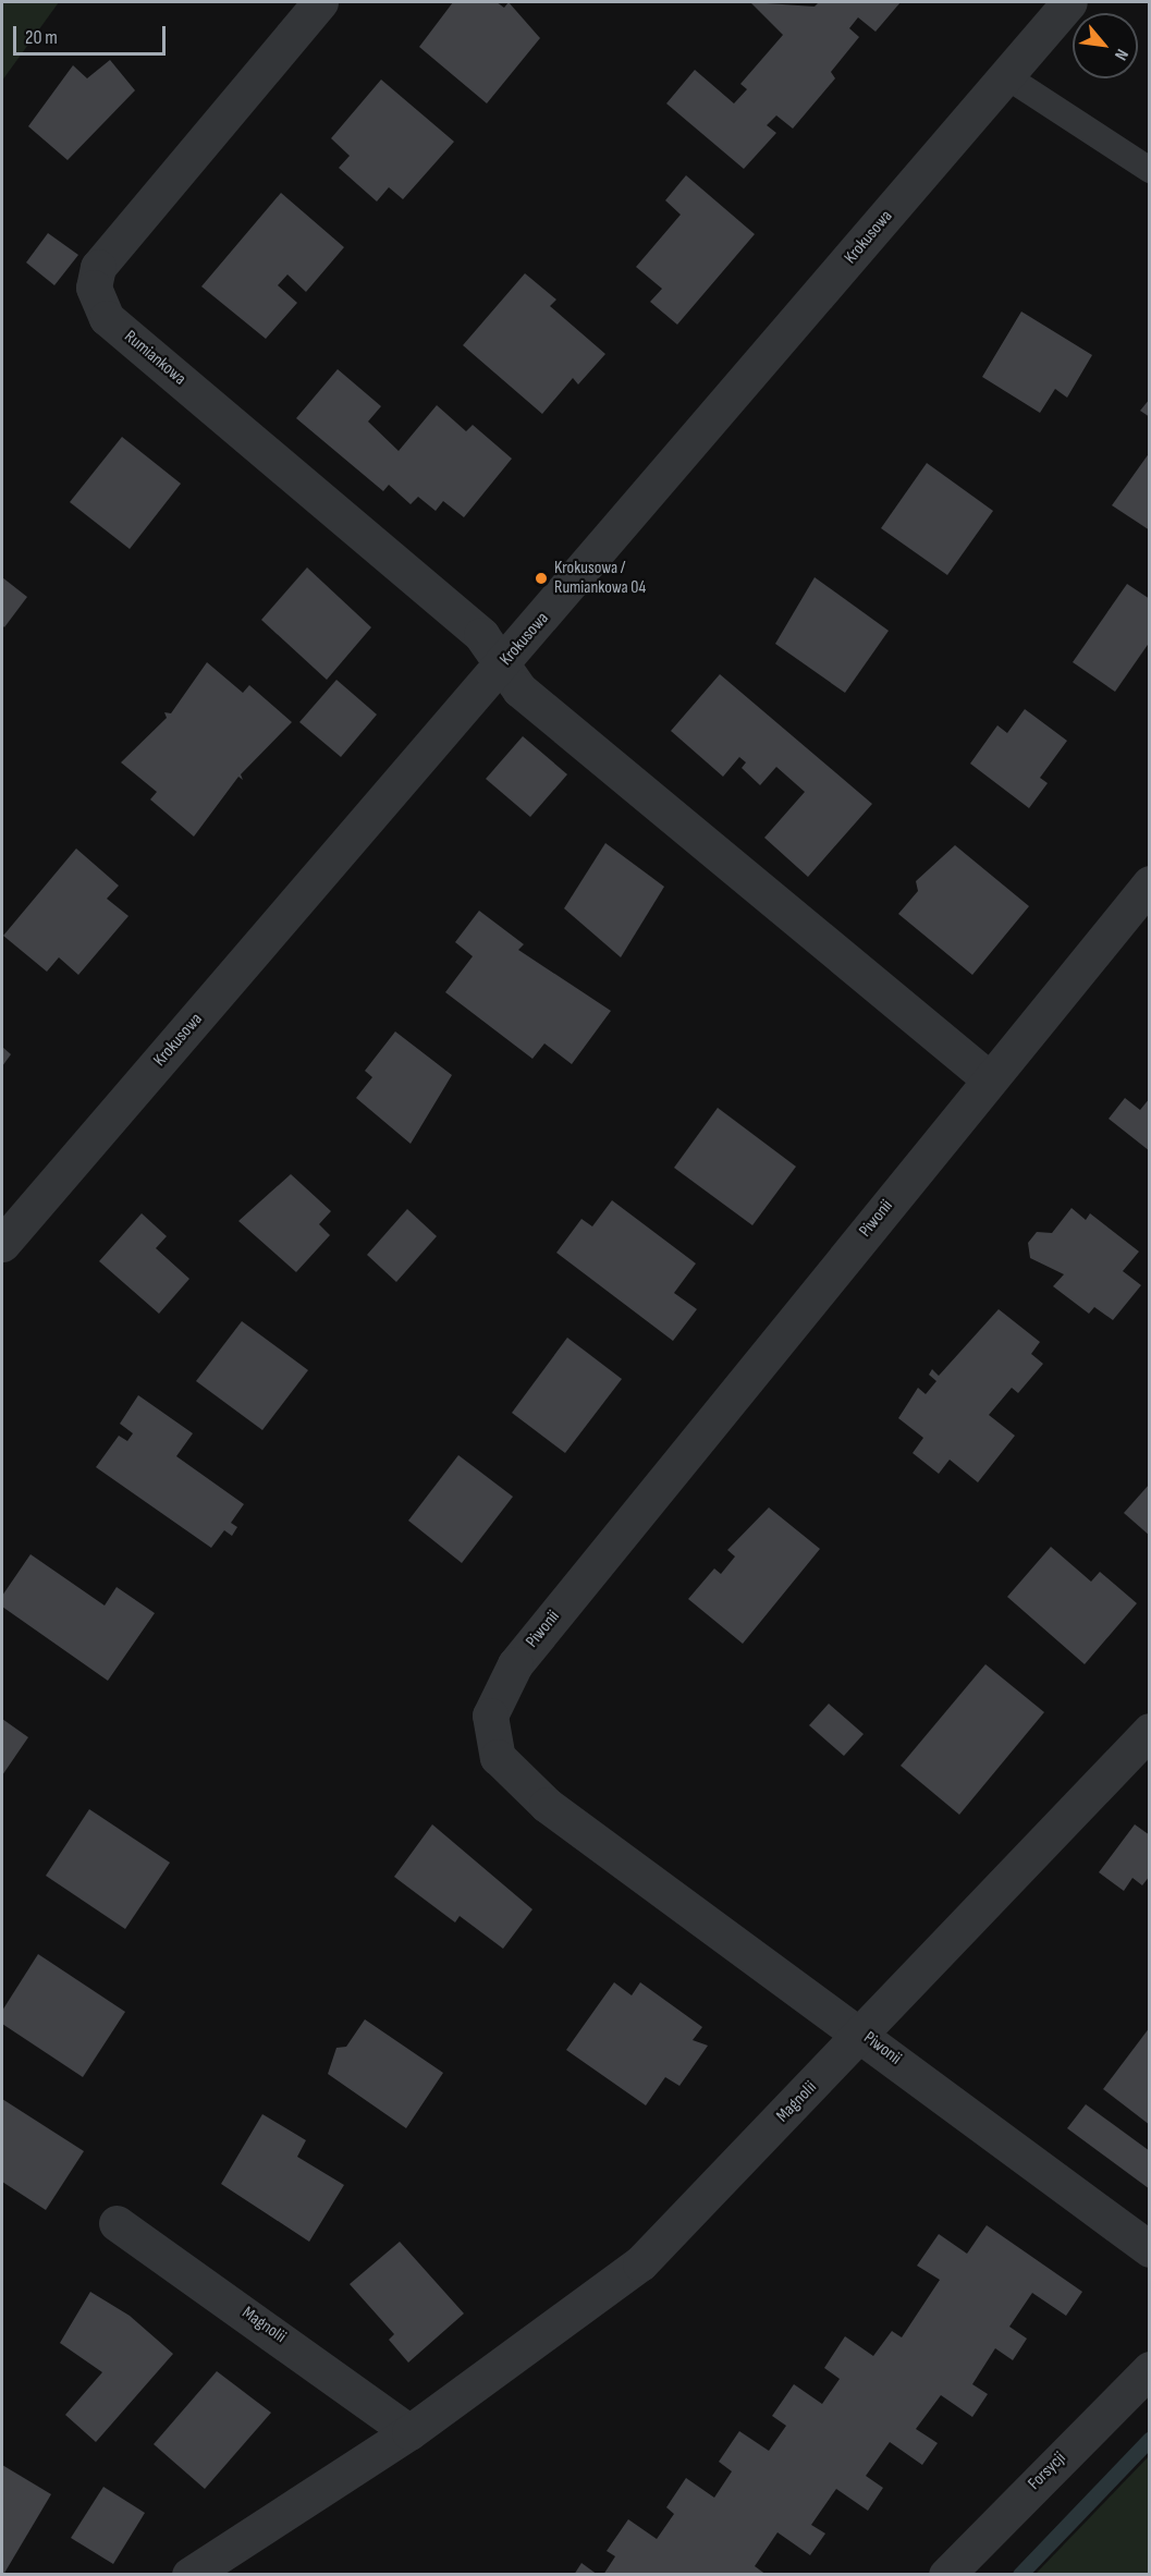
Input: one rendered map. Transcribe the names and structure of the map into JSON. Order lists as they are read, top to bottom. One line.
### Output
{"streets":{"street":["Krokusowa","Rumiankowa","Piwonii","Magnolii","Forsycji"]},"crossings":[["Krokusowa","Rumiankowa"],["Rumiankowa","Piwonii"],["Piwonii","Magnolii"]],"places":["Krokusowa / Rumiankowa 04"],"scale_bar":"20 m","north":"bottom right"}
